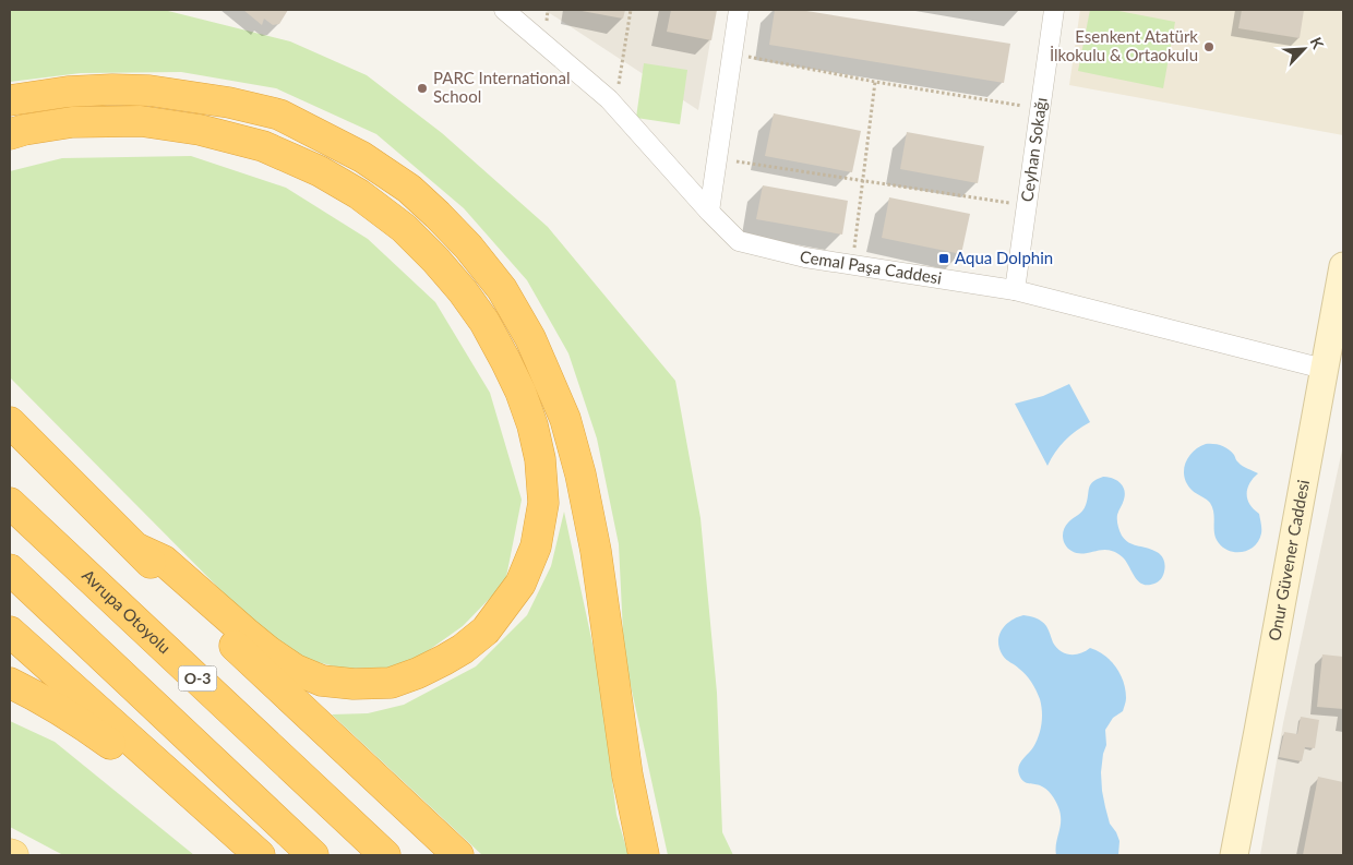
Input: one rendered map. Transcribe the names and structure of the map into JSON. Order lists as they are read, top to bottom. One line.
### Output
{"streets":{"highway":["Avrupa Otoyolu","O-3"],"street":["Ceyhan Sokağı","Cemal Paşa Caddesi","Onur Güvener Caddesi"]},"crossings":[["Ceyhan Sokağı","Cemal Paşa Caddesi"],["Cemal Paşa Caddesi","Onur Güvener Caddesi"]],"places":{"other":["Esenkent Atatürk İlkokulu & Ortaokulu","PARC International School"],"transit":["Aqua Dolphin"]},"north":"top right"}
